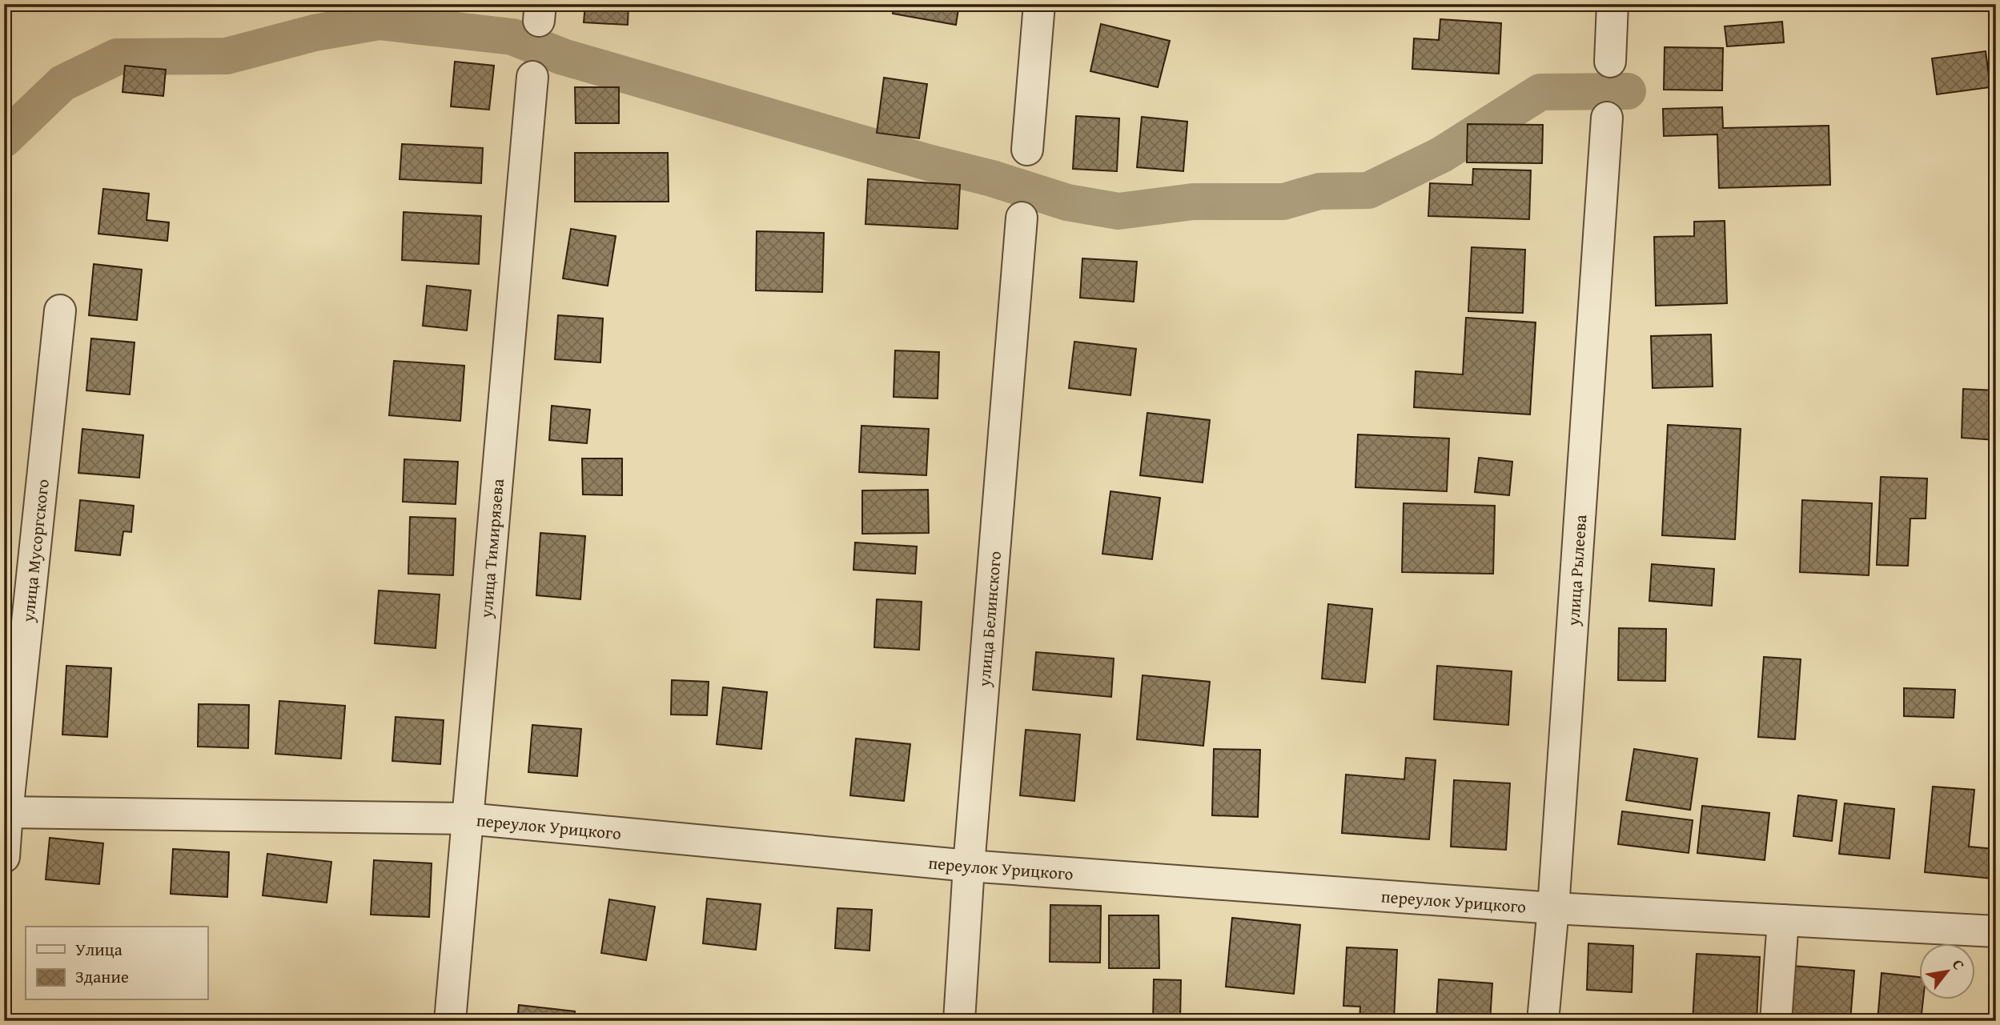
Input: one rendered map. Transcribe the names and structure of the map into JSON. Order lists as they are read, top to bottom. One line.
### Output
{"streets":{"street":["улица Тимирязева","улица Мусоргского","улица Рылеева","улица Белинского","переулок Урицкого"]},"crossings":[["улица Тимирязева","переулок Урицкого"],["улица Мусоргского","переулок Урицкого"],["улица Рылеева","переулок Урицкого"],["улица Белинского","переулок Урицкого"]],"legend":["Улица","Здание"],"north":"top right"}
